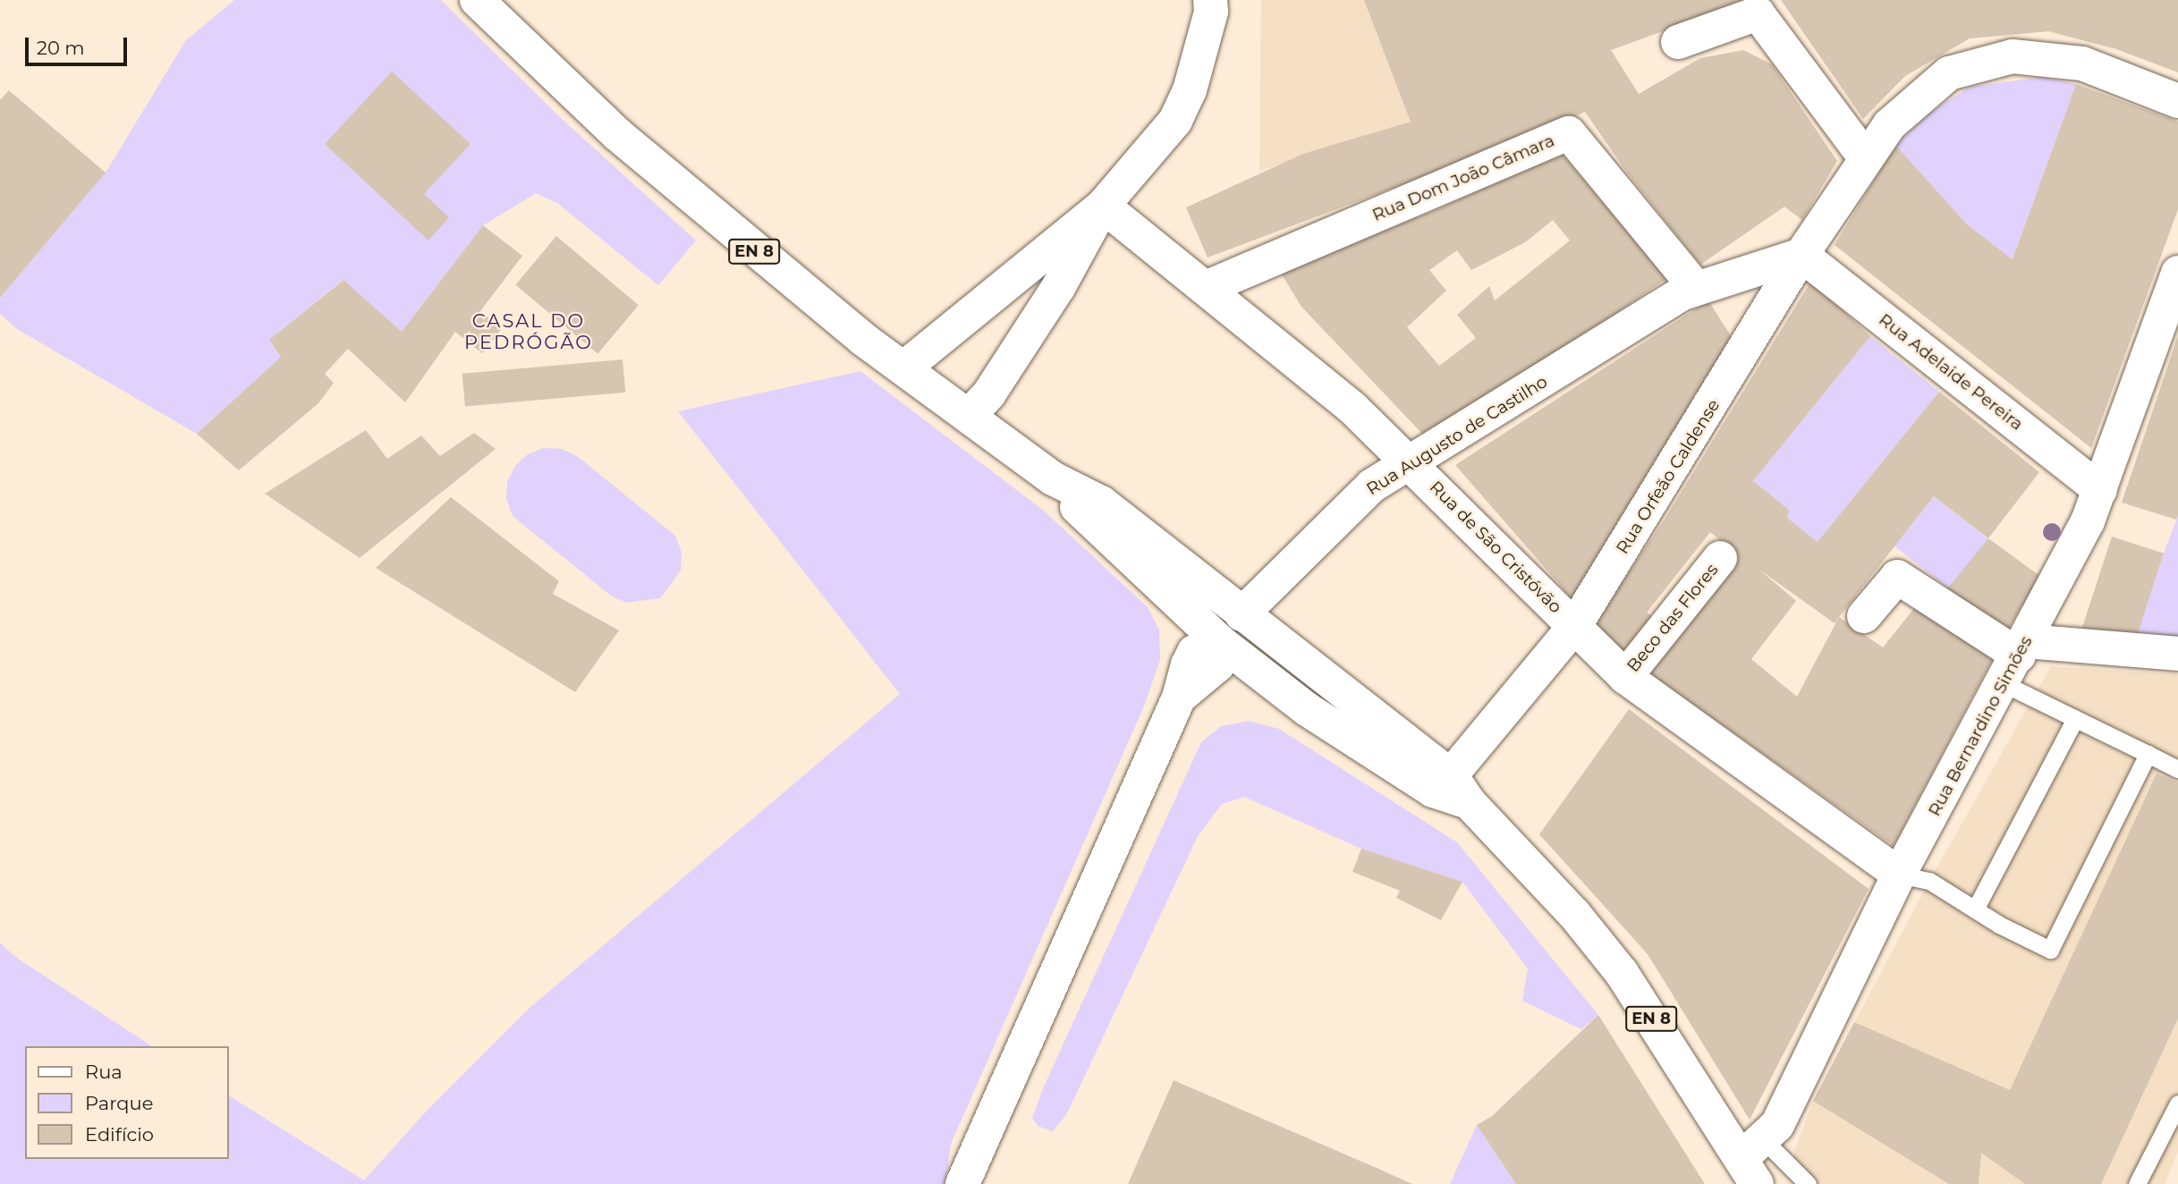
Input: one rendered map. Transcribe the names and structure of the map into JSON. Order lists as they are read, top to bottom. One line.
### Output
{"streets":{"street":["Rua Dom João Câmara","EN 8","Rua Adelaide Pereira","Rua Augusto de Castilho","Rua Orfeão Caldense","Rua de São Cristóvão","Beco das Flores","Rua Bernardino Simões"]},"crossings":[["Rua Dom João Câmara","Rua Augusto de Castilho"],["Rua Dom João Câmara","Rua de São Cristóvão"],["EN 8","Rua Augusto de Castilho"],["EN 8","Rua Orfeão Caldense"],["EN 8","Rua Bernardino Simões"],["Rua Adelaide Pereira","Rua Orfeão Caldense"],["Rua Adelaide Pereira","Rua Bernardino Simões"],["Rua Augusto de Castilho","Rua de São Cristóvão"],["Rua Orfeão Caldense","Rua de São Cristóvão"],["Rua de São Cristóvão","Beco das Flores"],["Rua de São Cristóvão","Rua Bernardino Simões"]],"districts":["CASAL DO PEDRÓGÃO"],"legend":["Rua","Parque","Edifício"],"scale_bar":"20 m"}
